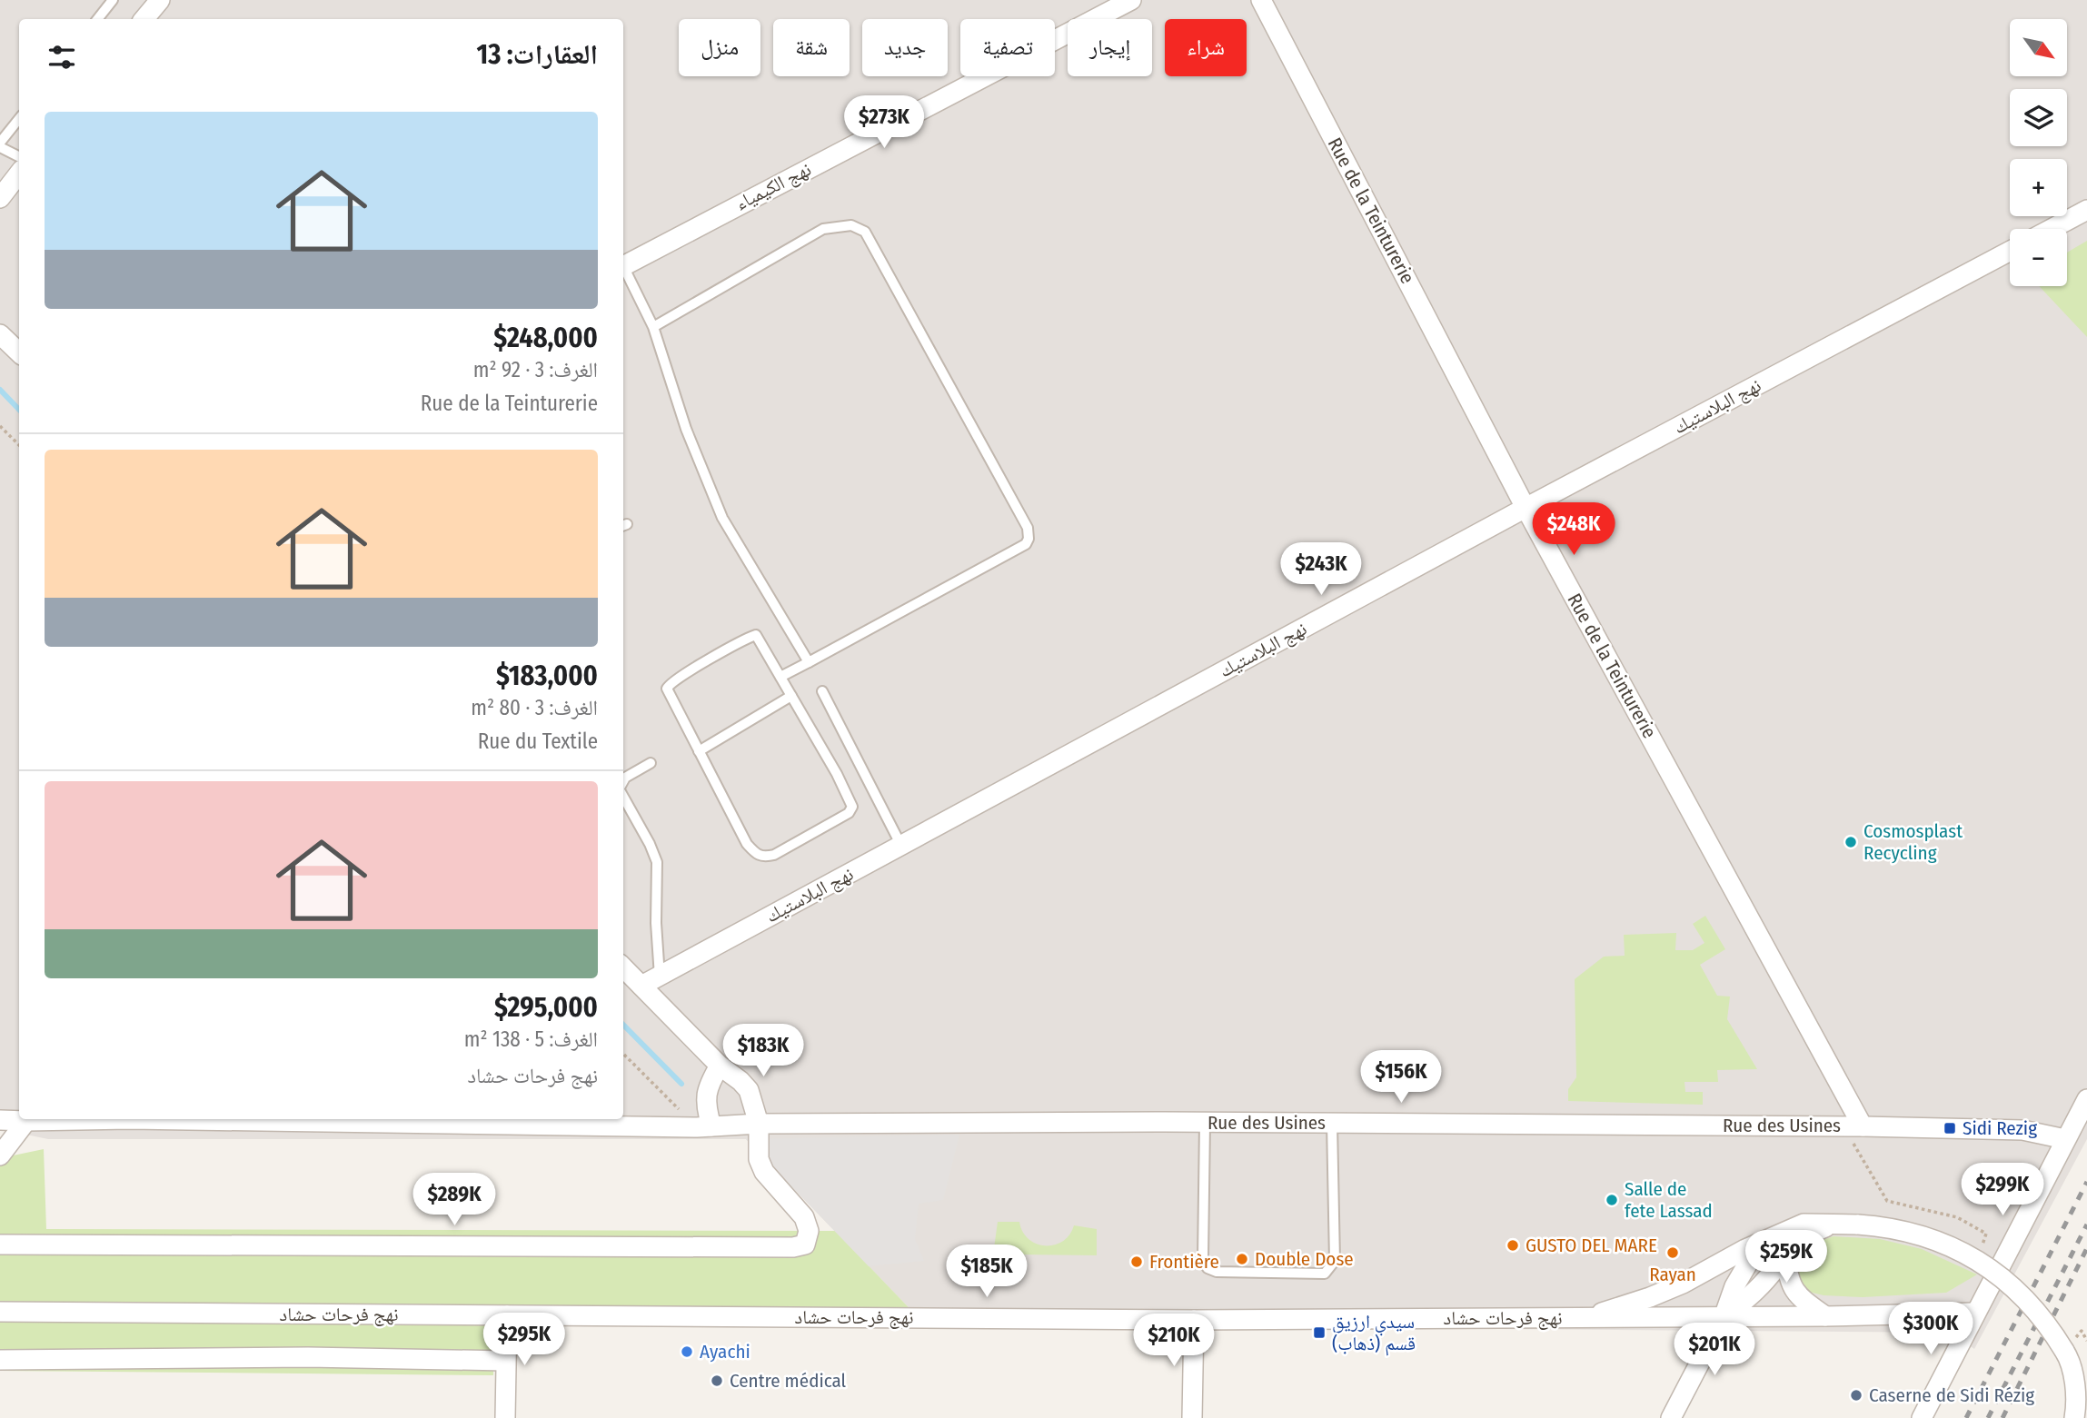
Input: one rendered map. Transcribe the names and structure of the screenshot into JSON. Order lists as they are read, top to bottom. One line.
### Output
{"streets":{"street":["نهج الكيمياء","Rue de la Teinturerie","نهج البلاستيك","Rue des Usines","نهج فرحات حشاد"]},"crossings":[["Rue de la Teinturerie","نهج البلاستيك"],["Rue de la Teinturerie","Rue des Usines"]],"places":{"other":["Cosmosplast Recycling","Salle de fete Lassad","GUSTO DEL MARE","Rayan","Double Dose","Frontière","Ayachi","Centre médical","Caserne de Sidi Rézig"],"transit":["Sidi Rezig","سيدي ارزيق قسم (ذهاب)"]},"north":"bottom right","page":{"map_buttons":["+","−"],"chip":["شراء","إيجار","تصفية","جديد","شقة","منزل"],"heading":"العقارات: 13","price":["$273K","$248K","$243K","$183K","$156K","$299K","$289K","$259K","$185K","$300K","$295K","$210K","$201K"],"list":[{"name":"$248,000","note":"الغرف: 3 · 92 m² · Rue de la Teinturerie"},{"name":"$183,000","note":"الغرف: 3 · 80 m² · Rue du Textile"},{"name":"$295,000","note":"الغرف: 5 · 138 m² · نهج فرحات حشاد"}]}}
